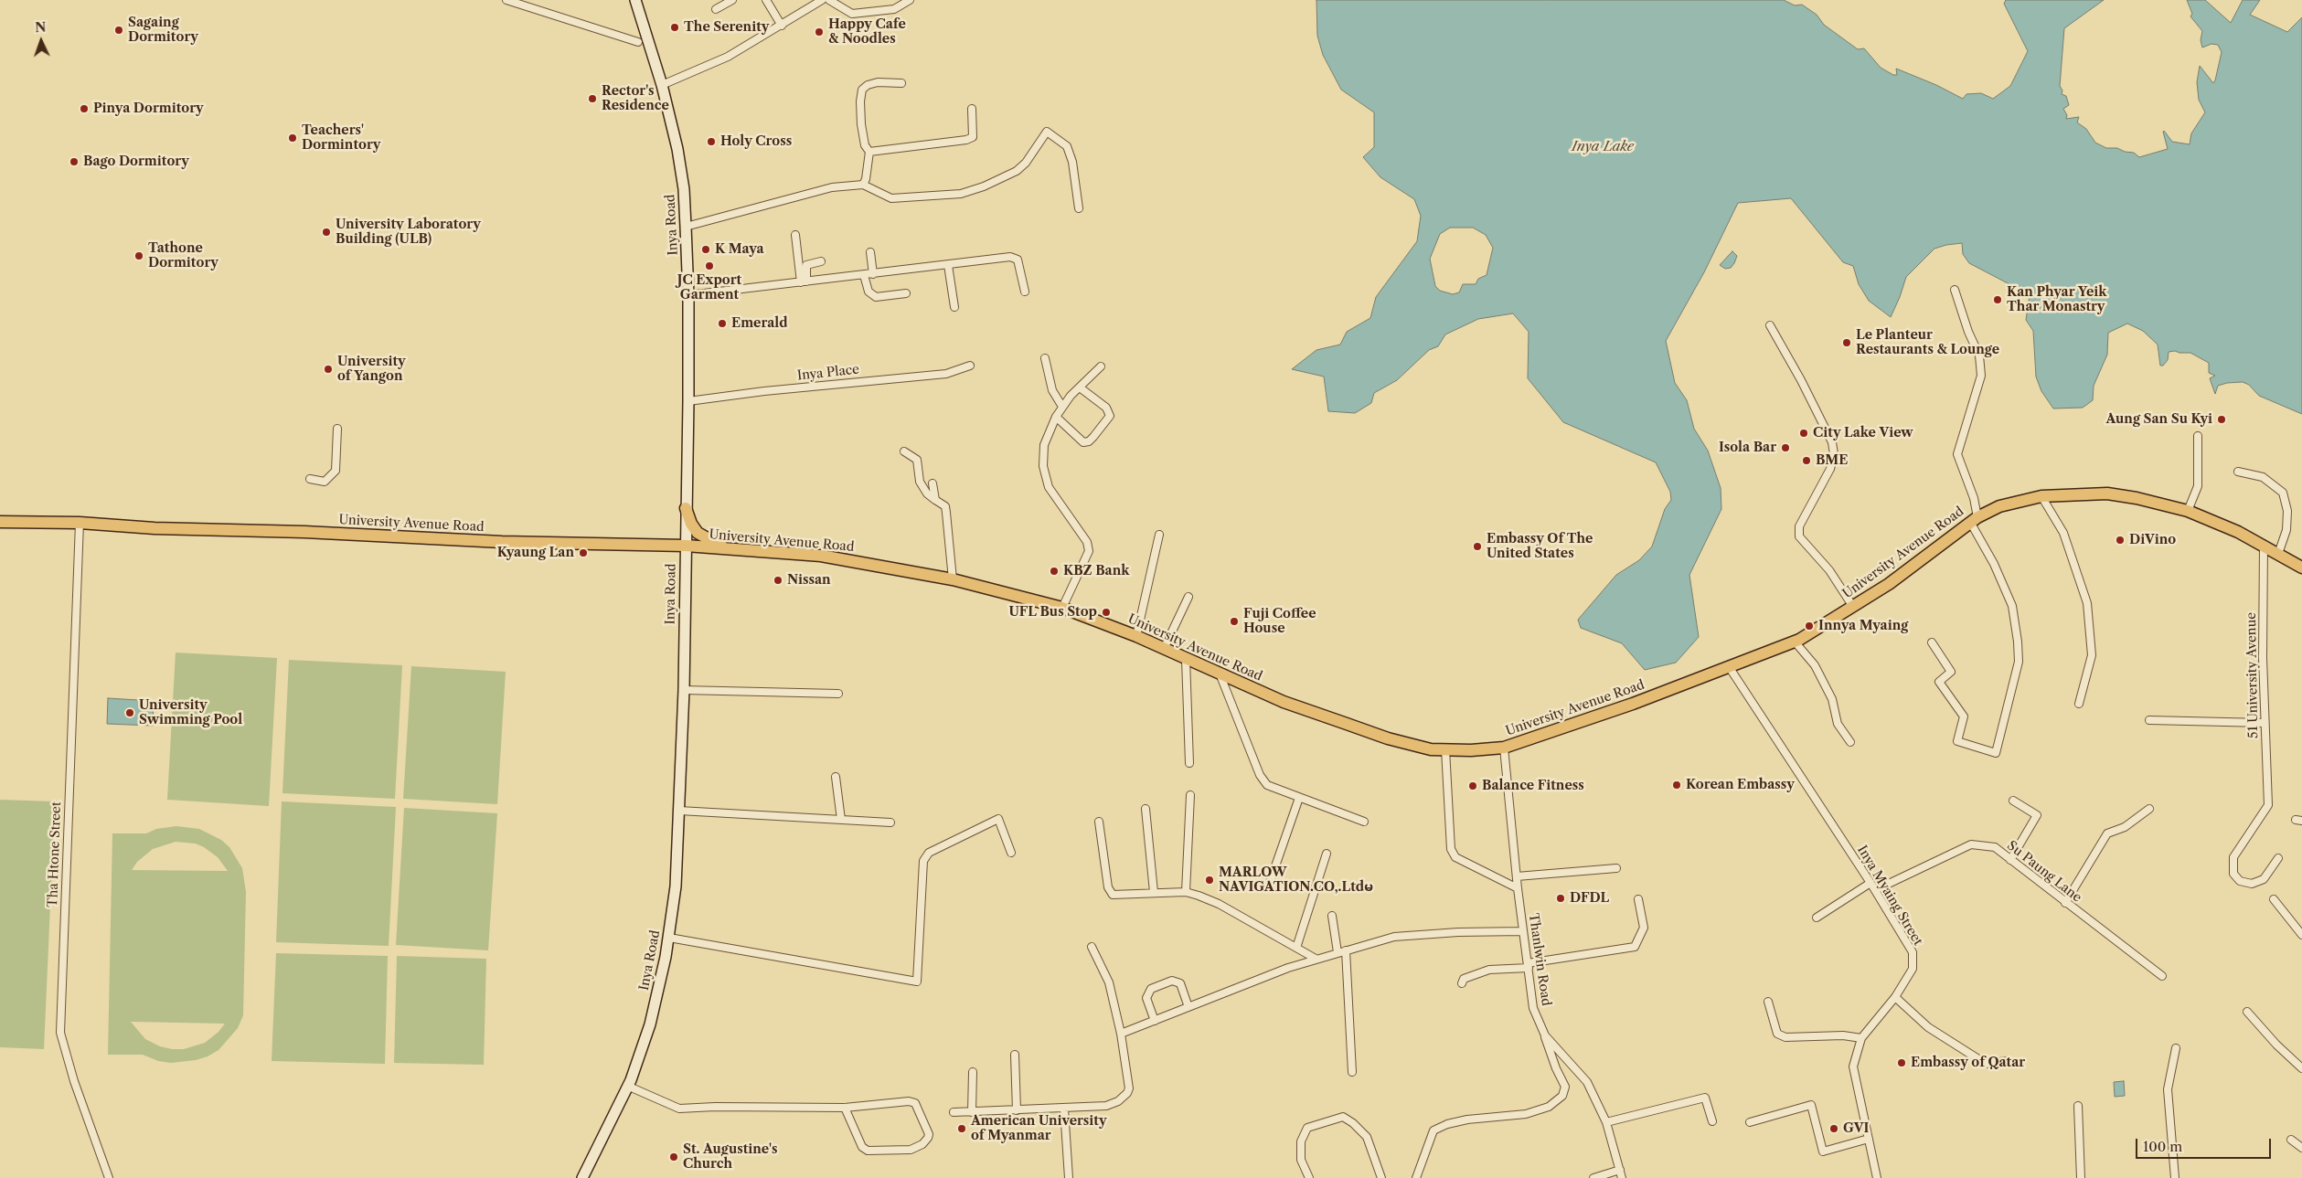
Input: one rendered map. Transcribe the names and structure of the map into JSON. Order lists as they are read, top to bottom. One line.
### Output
{"streets":{"main road":["Inya Road","University Avenue Road"],"street":["Inya Place","51 University Avenue","Tha Htone Street","Su Paung Lane","Inya Myaing Street","Thanlwin Road"]},"crossings":[["Inya Road","Inya Place"],["Inya Road","University Avenue Road"],["University Avenue Road","51 University Avenue"],["University Avenue Road","Tha Htone Street"],["University Avenue Road","Inya Myaing Street"],["University Avenue Road","Thanlwin Road"],["Su Paung Lane","Inya Myaing Street"]],"water":["Inya Lake"],"places":["The Serenity","Sagaing Dormitory","Happy Cafe & Noodles","Rector's Residence","Pinya Dormitory","Teachers' Dormintory","Holy Cross","Bago Dormitory","University Laboratory Building (ULB)","K Maya","Tathone Dormitory","JC Export Garment","Kan Phyar Yeik Thar Monastry","Emerald","Le Planteur Restaurants & Lounge","University of Yangon","Aung San Su Kyi","City Lake View","Isola Bar","BME","DiVino","Embassy Of The United States","Kyaung Lan","KBZ Bank","Nissan","UFL Bus Stop","Fuji Coffee House","Innya Myaing","University Swimming Pool","Korean Embassy","Balance Fitness","MARLOW NAVIGATION.CO,.Ltdမ","DFDL","Embassy of Qatar","American University of Myanmar","GVI","St. Augustine's Church"],"scale_bar":"100 m","north":"top"}
